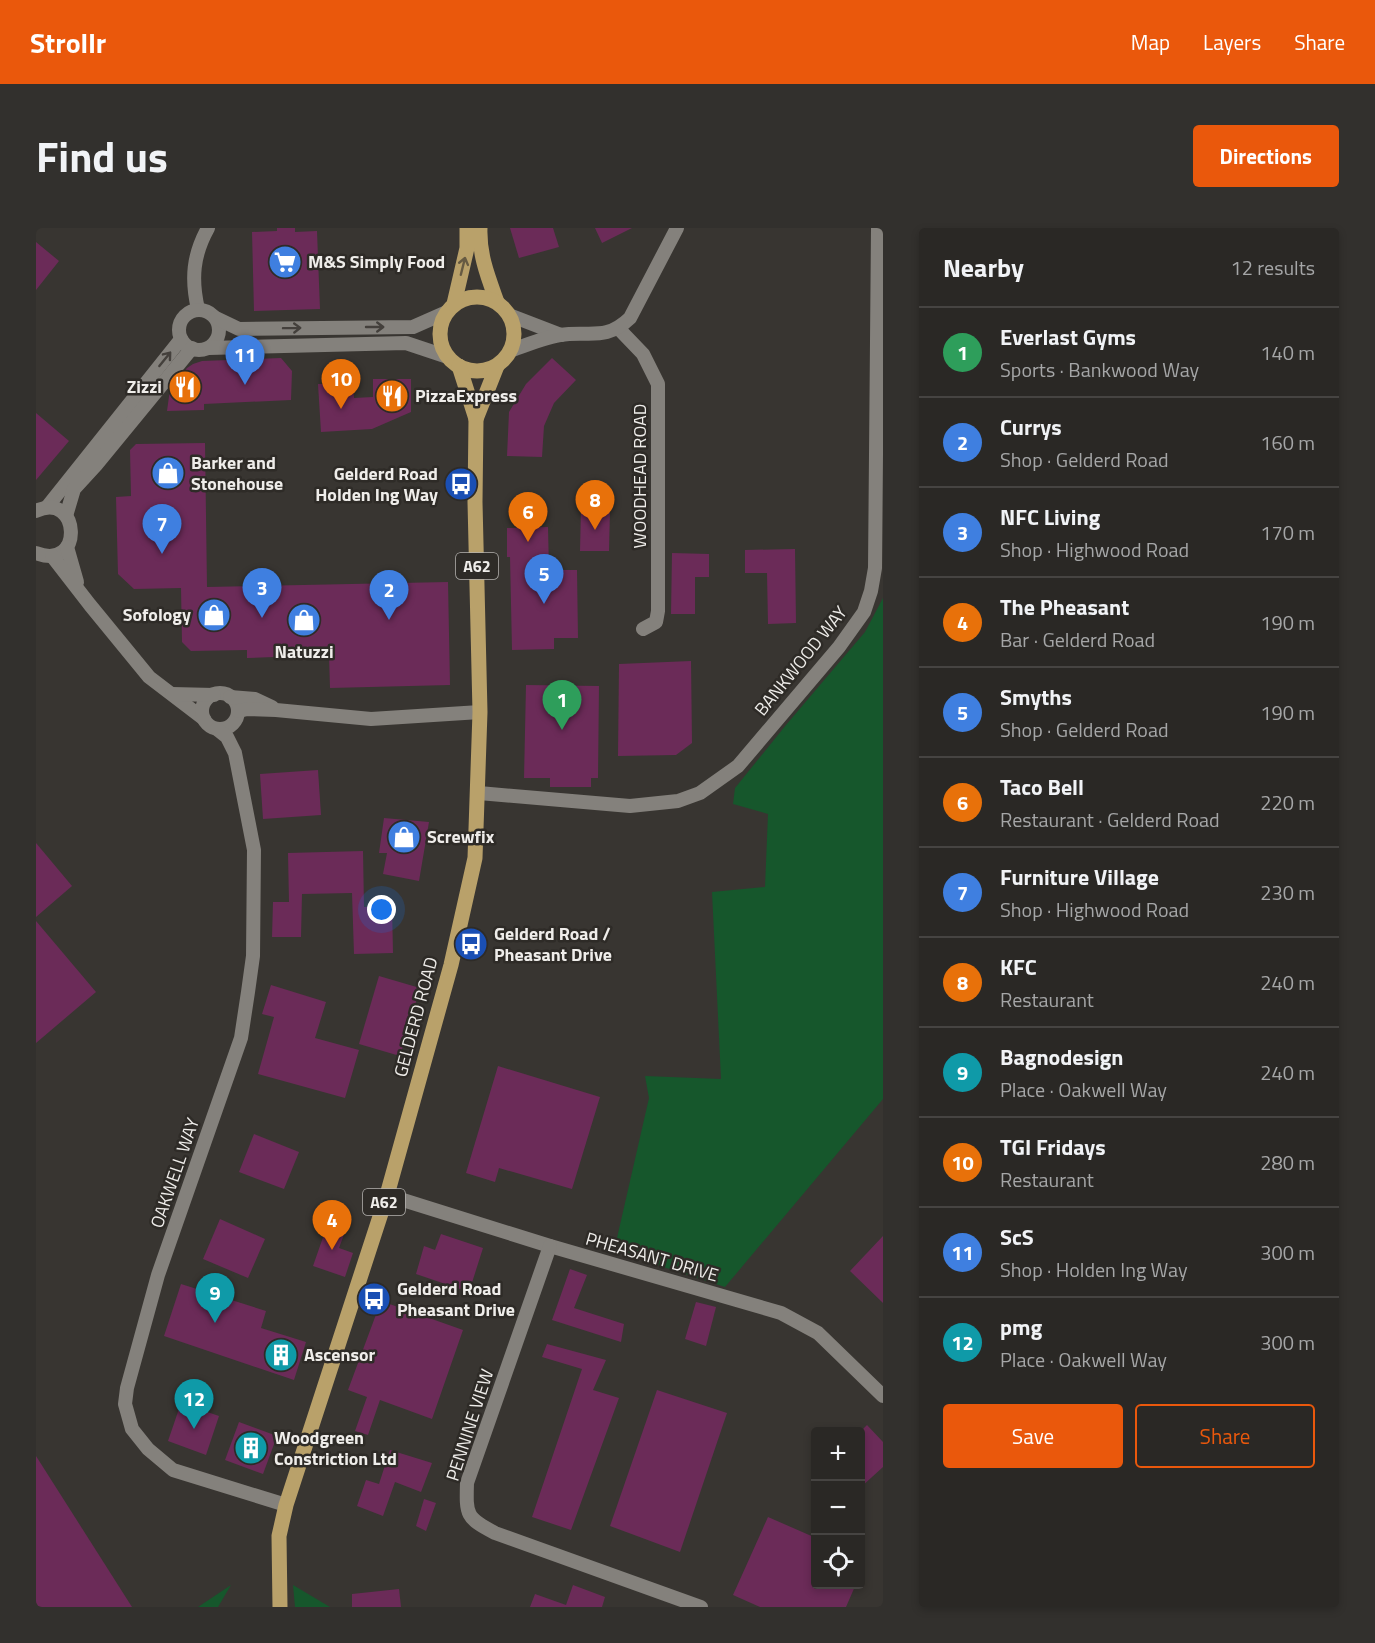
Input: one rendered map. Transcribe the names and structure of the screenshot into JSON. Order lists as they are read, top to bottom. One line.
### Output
{"streets":{"main road":["A62","GELDERD ROAD"],"street":["WOODHEAD ROAD","BANKWOOD WAY","OAKWELL WAY","PHEASANT DRIVE","PENNINE VIEW"]},"crossings":[["BANKWOOD WAY","GELDERD ROAD"],["GELDERD ROAD","OAKWELL WAY"],["GELDERD ROAD","PHEASANT DRIVE"],["PHEASANT DRIVE","PENNINE VIEW"]],"places":{"supermarket":["M&S Simply Food"],"restaurant":["Zizzi","PizzaExpress"],"shop":["Barker and Stonehouse","Sofology","Natuzzi","Screwfix"],"bus stop":["Gelderd Road Holden Ing Way","Gelderd Road / Pheasant Drive","Gelderd Road Pheasant Drive"],"building":["Ascensor","Woodgreen Constriction Ltd"]},"page":{"header":"Strollr","nav":["Map","Layers","Share"],"title":"Find us","buttons":["Directions",["Save","Share"]],"heading":["Nearby","12 results"],"list":[{"mark":"1","name":"Everlast Gyms","note":"Sports · Bankwood Way","value":"140 m"},{"mark":"2","name":"Currys","note":"Shop · Gelderd Road","value":"160 m"},{"mark":"3","name":"NFC Living","note":"Shop · Highwood Road","value":"170 m"},{"mark":"4","name":"The Pheasant","note":"Bar · Gelderd Road","value":"190 m"},{"mark":"5","name":"Smyths","note":"Shop · Gelderd Road","value":"190 m"},{"mark":"6","name":"Taco Bell","note":"Restaurant · Gelderd Road","value":"220 m"},{"mark":"7","name":"Furniture Village","note":"Shop · Highwood Road","value":"230 m"},{"mark":"8","name":"KFC","note":"Restaurant","value":"240 m"},{"mark":"9","name":"Bagnodesign","note":"Place · Oakwell Way","value":"240 m"},{"mark":"10","name":"TGI Fridays","note":"Restaurant","value":"280 m"},{"mark":"11","name":"ScS","note":"Shop · Holden Ing Way","value":"300 m"},{"mark":"12","name":"pmg","note":"Place · Oakwell Way","value":"300 m"}],"pins":["11","10","8","6","7","5","3","2","1","4","9","12"],"map_buttons":["+","−"]}}
